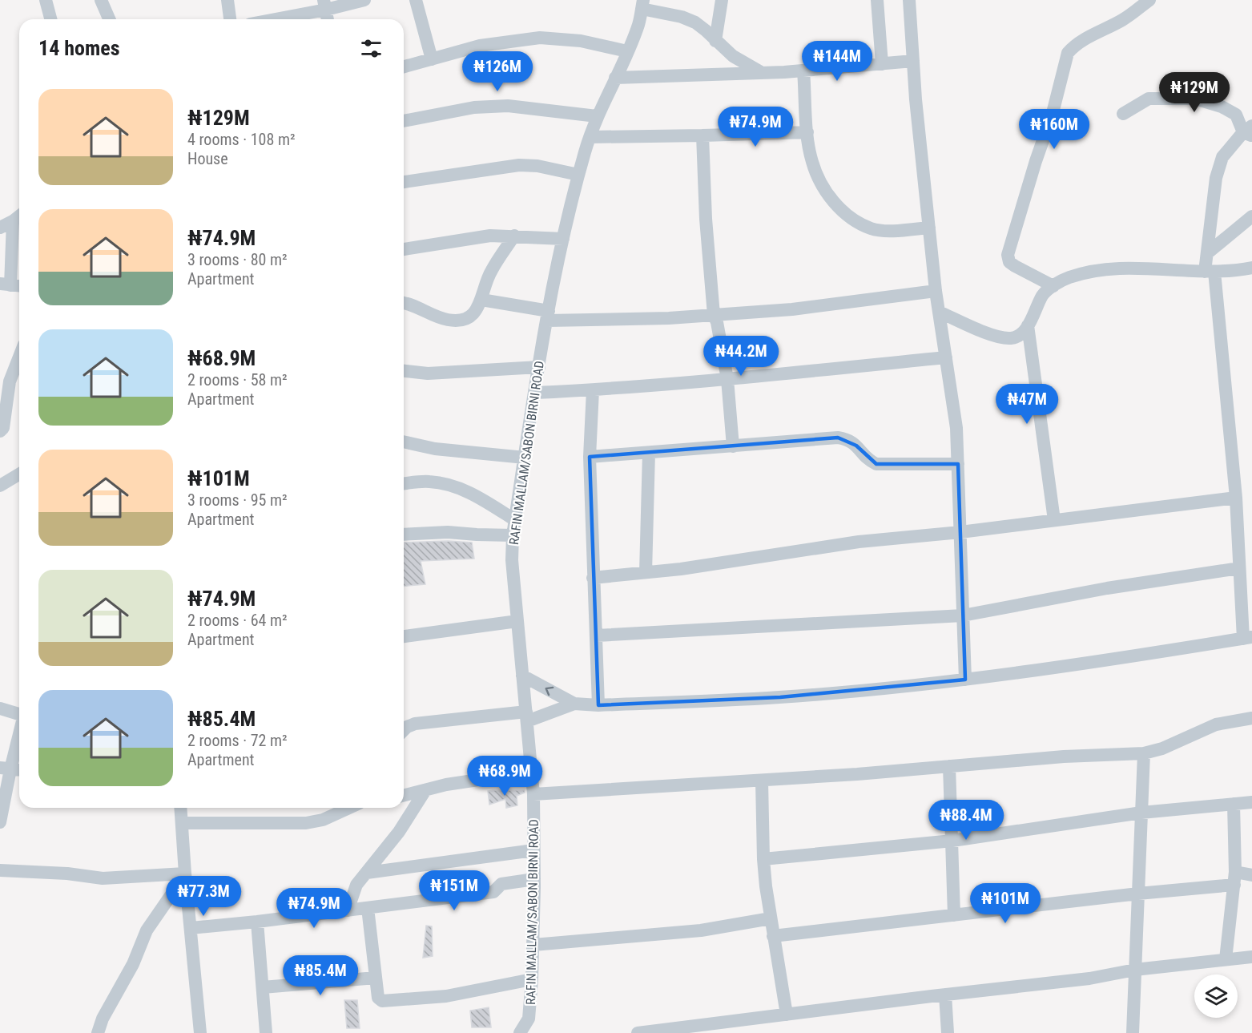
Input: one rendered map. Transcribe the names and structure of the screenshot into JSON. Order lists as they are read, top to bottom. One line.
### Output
{"streets":{"street":["RAFIN MALLAM/SABON BIRNI ROAD"]},"page":{"heading":"14 homes","price":["₦144M","₦126M","₦129M","₦74.9M","₦160M","₦44.2M","₦47M","₦68.9M","₦88.4M","₦151M","₦77.3M","₦101M","₦74.9M","₦85.4M"],"list":[{"name":"₦129M","note":"4 rooms · 108 m² · House"},{"name":"₦74.9M","note":"3 rooms · 80 m² · Apartment"},{"name":"₦68.9M","note":"2 rooms · 58 m² · Apartment"},{"name":"₦101M","note":"3 rooms · 95 m² · Apartment"},{"name":"₦74.9M","note":"2 rooms · 64 m² · Apartment"},{"name":"₦85.4M","note":"2 rooms · 72 m² · Apartment"}]}}
